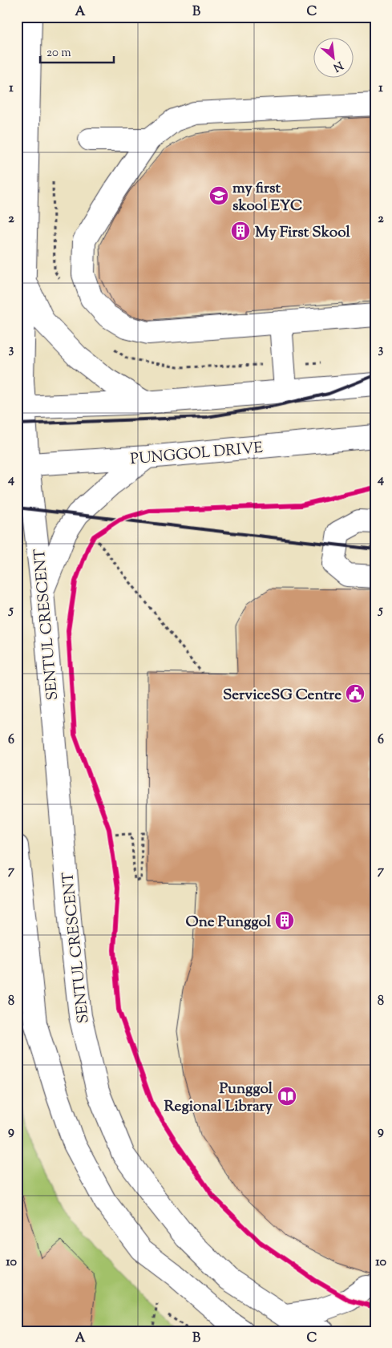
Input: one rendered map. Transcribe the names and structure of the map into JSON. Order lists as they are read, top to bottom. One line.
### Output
{"streets":{"street":["PUNGGOL DRIVE","SENTUL CRESCENT"]},"crossings":[["PUNGGOL DRIVE","SENTUL CRESCENT"]],"places":{"school or university":["my first skool EYC"],"building":["My First Skool","One Punggol"],"public building":["ServiceSG Centre"],"library":["Punggol Regional Library"]},"scale_bar":"20 m","north":"bottom right","grid":{"columns":["A","B","C"],"rows":["1","2","3","4","5","6","7","8","9","10"]}}
